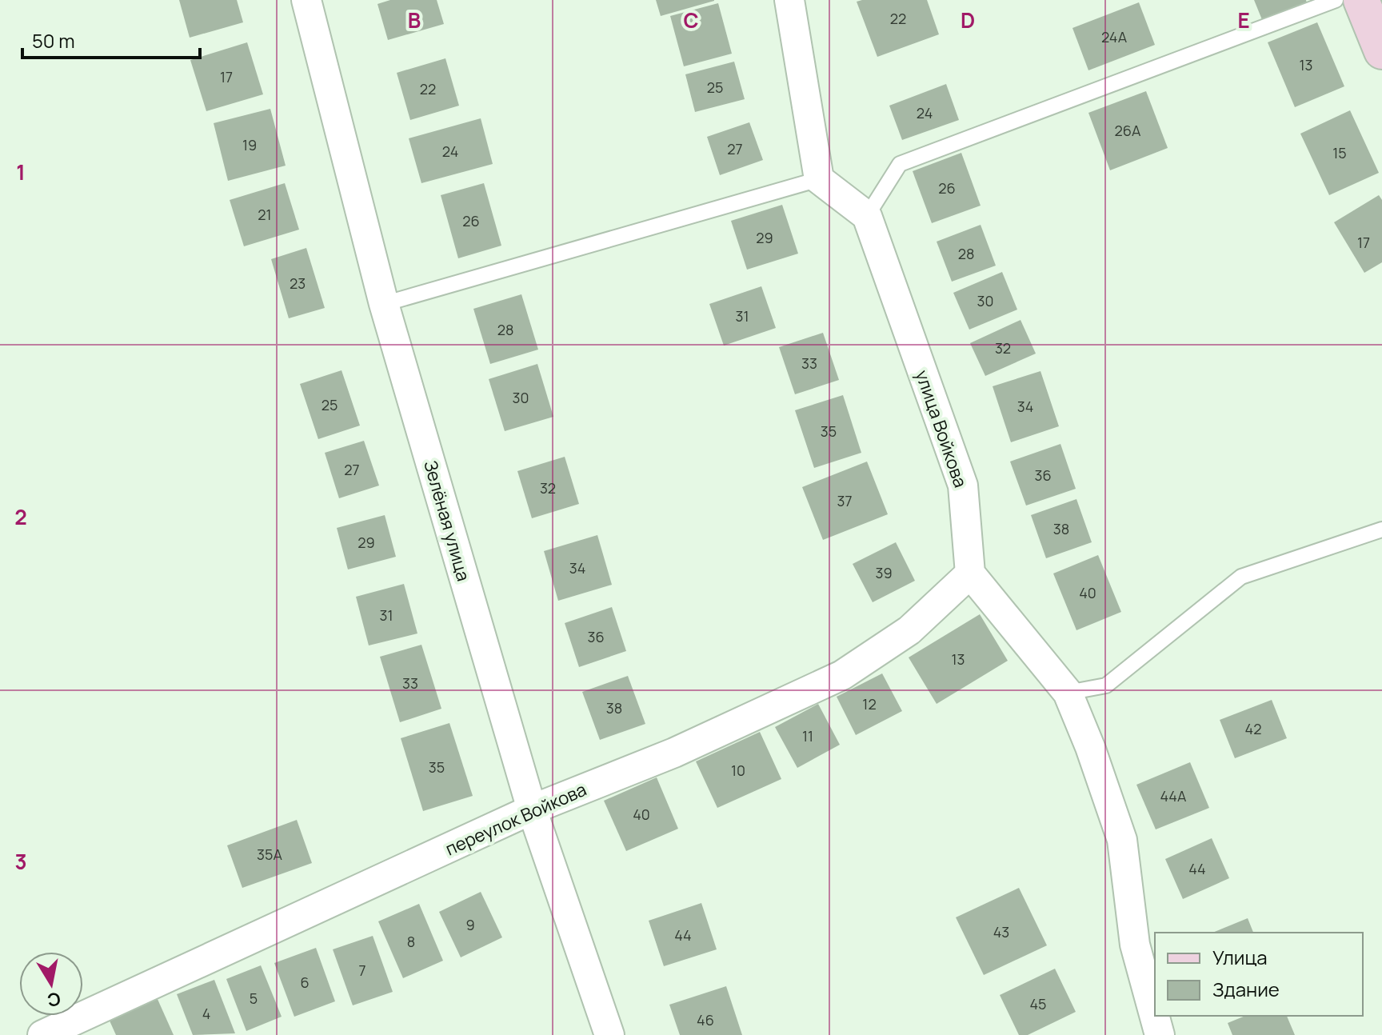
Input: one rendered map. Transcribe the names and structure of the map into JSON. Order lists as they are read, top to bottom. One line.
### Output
{"streets":{"street":["улица Войкова","Зелёная улица","переулок Войкова"]},"crossings":[["улица Войкова","переулок Войкова"],["Зелёная улица","переулок Войкова"]],"house_numbers":["22","24А","13","17","25","22","24","26А","19","27","24","15","26","21","26","29","17","28","23","30","31","28","32","33","30","25","34","35","27","36","32","37","38","29","34","39","40","31","36","13","33","12","38","42","11","35","10","44А","40","35А","44","9","43","44","8","7","6","5","45","4","46"],"legend":["Улица","Здание"],"scale_bar":"50 m","north":"bottom","grid":{"columns":["B","C","D","E"],"rows":["1","2","3"]}}
